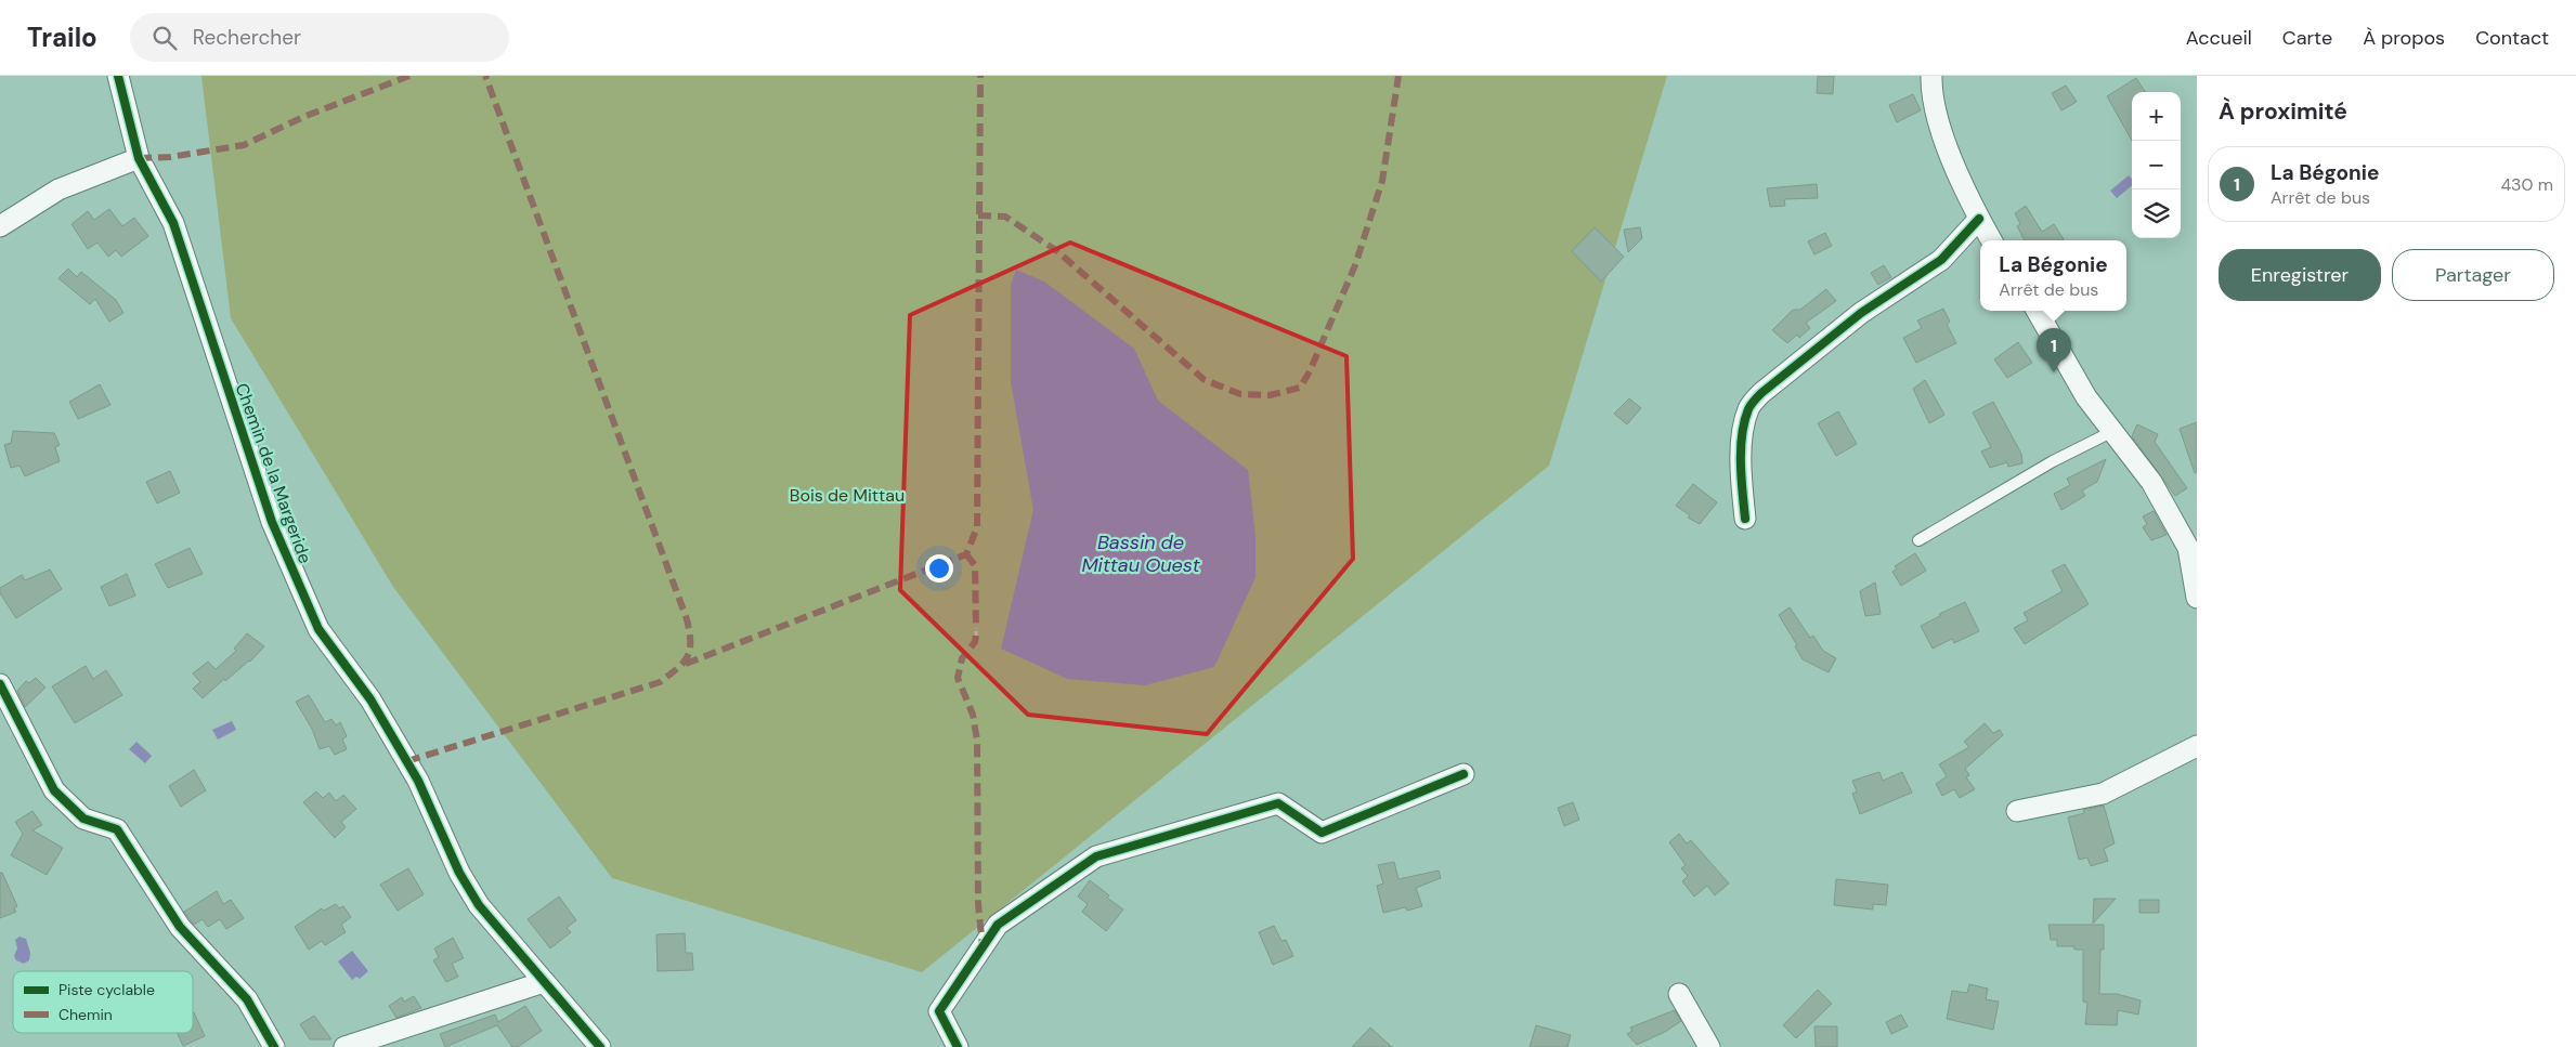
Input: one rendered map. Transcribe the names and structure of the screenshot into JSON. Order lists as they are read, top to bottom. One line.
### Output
{"streets":{"street":["Chemin de la Margeride"]},"water":["Bassin de Mittau Ouest"],"parks":["Bois de Mittau"],"legend":["Piste cyclable","Chemin"],"page":{"header":"Trailo","search":"Rechercher","nav":["Accueil","Carte","À propos","Contact"],"heading":"À proximité","map_buttons":["+","−"],"list":[{"mark":"1","name":"La Bégonie","note":"Arrêt de bus","value":"430 m"}],"buttons":["Enregistrer","Partager"],"popup":["La Bégonie","Arrêt de bus"],"pins":"1"}}
